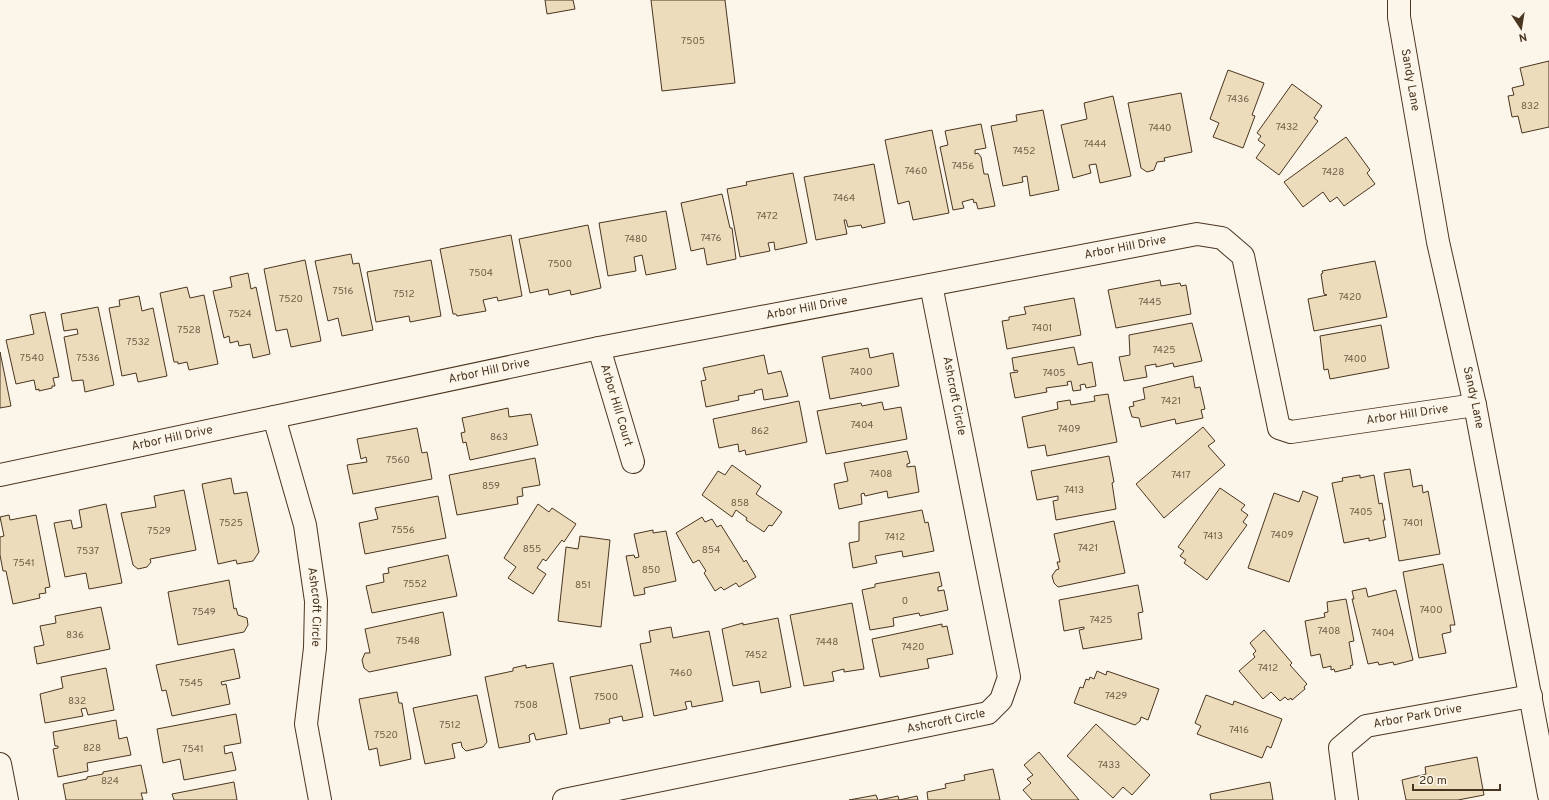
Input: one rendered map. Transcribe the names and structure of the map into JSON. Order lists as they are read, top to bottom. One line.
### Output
{"streets":{"street":["Sandy Lane","Arbor Hill Drive","Ashcroft Circle","Arbor Hill Court","Arbor Park Drive"]},"crossings":[["Sandy Lane","Arbor Hill Drive"],["Sandy Lane","Arbor Park Drive"],["Arbor Hill Drive","Ashcroft Circle"],["Arbor Hill Drive","Arbor Hill Court"]],"house_numbers":["7505","7436","832","7432","7440","7444","7452","7456","7460","7428","7464","7472","7476","7480","7500","7504","7516","7512","7420","7520","7445","7524","7401","7528","7532","7425","7540","7536","7400","7400","7405","7421","7404","7409","862","863","7560","7408","7417","859","7413","858","7405","7525","7401","7556","7529","7409","7413","7412","7421","855","854","7537","7541","850","7552","851","0","7400","7549","7425","7408","7404","836","7548","7448","7420","7452","7412","7460","7545","7429","7500","832","7508","7512","7416","7520","828","7541","7433","824"],"scale_bar":"20 m","north":"bottom"}
